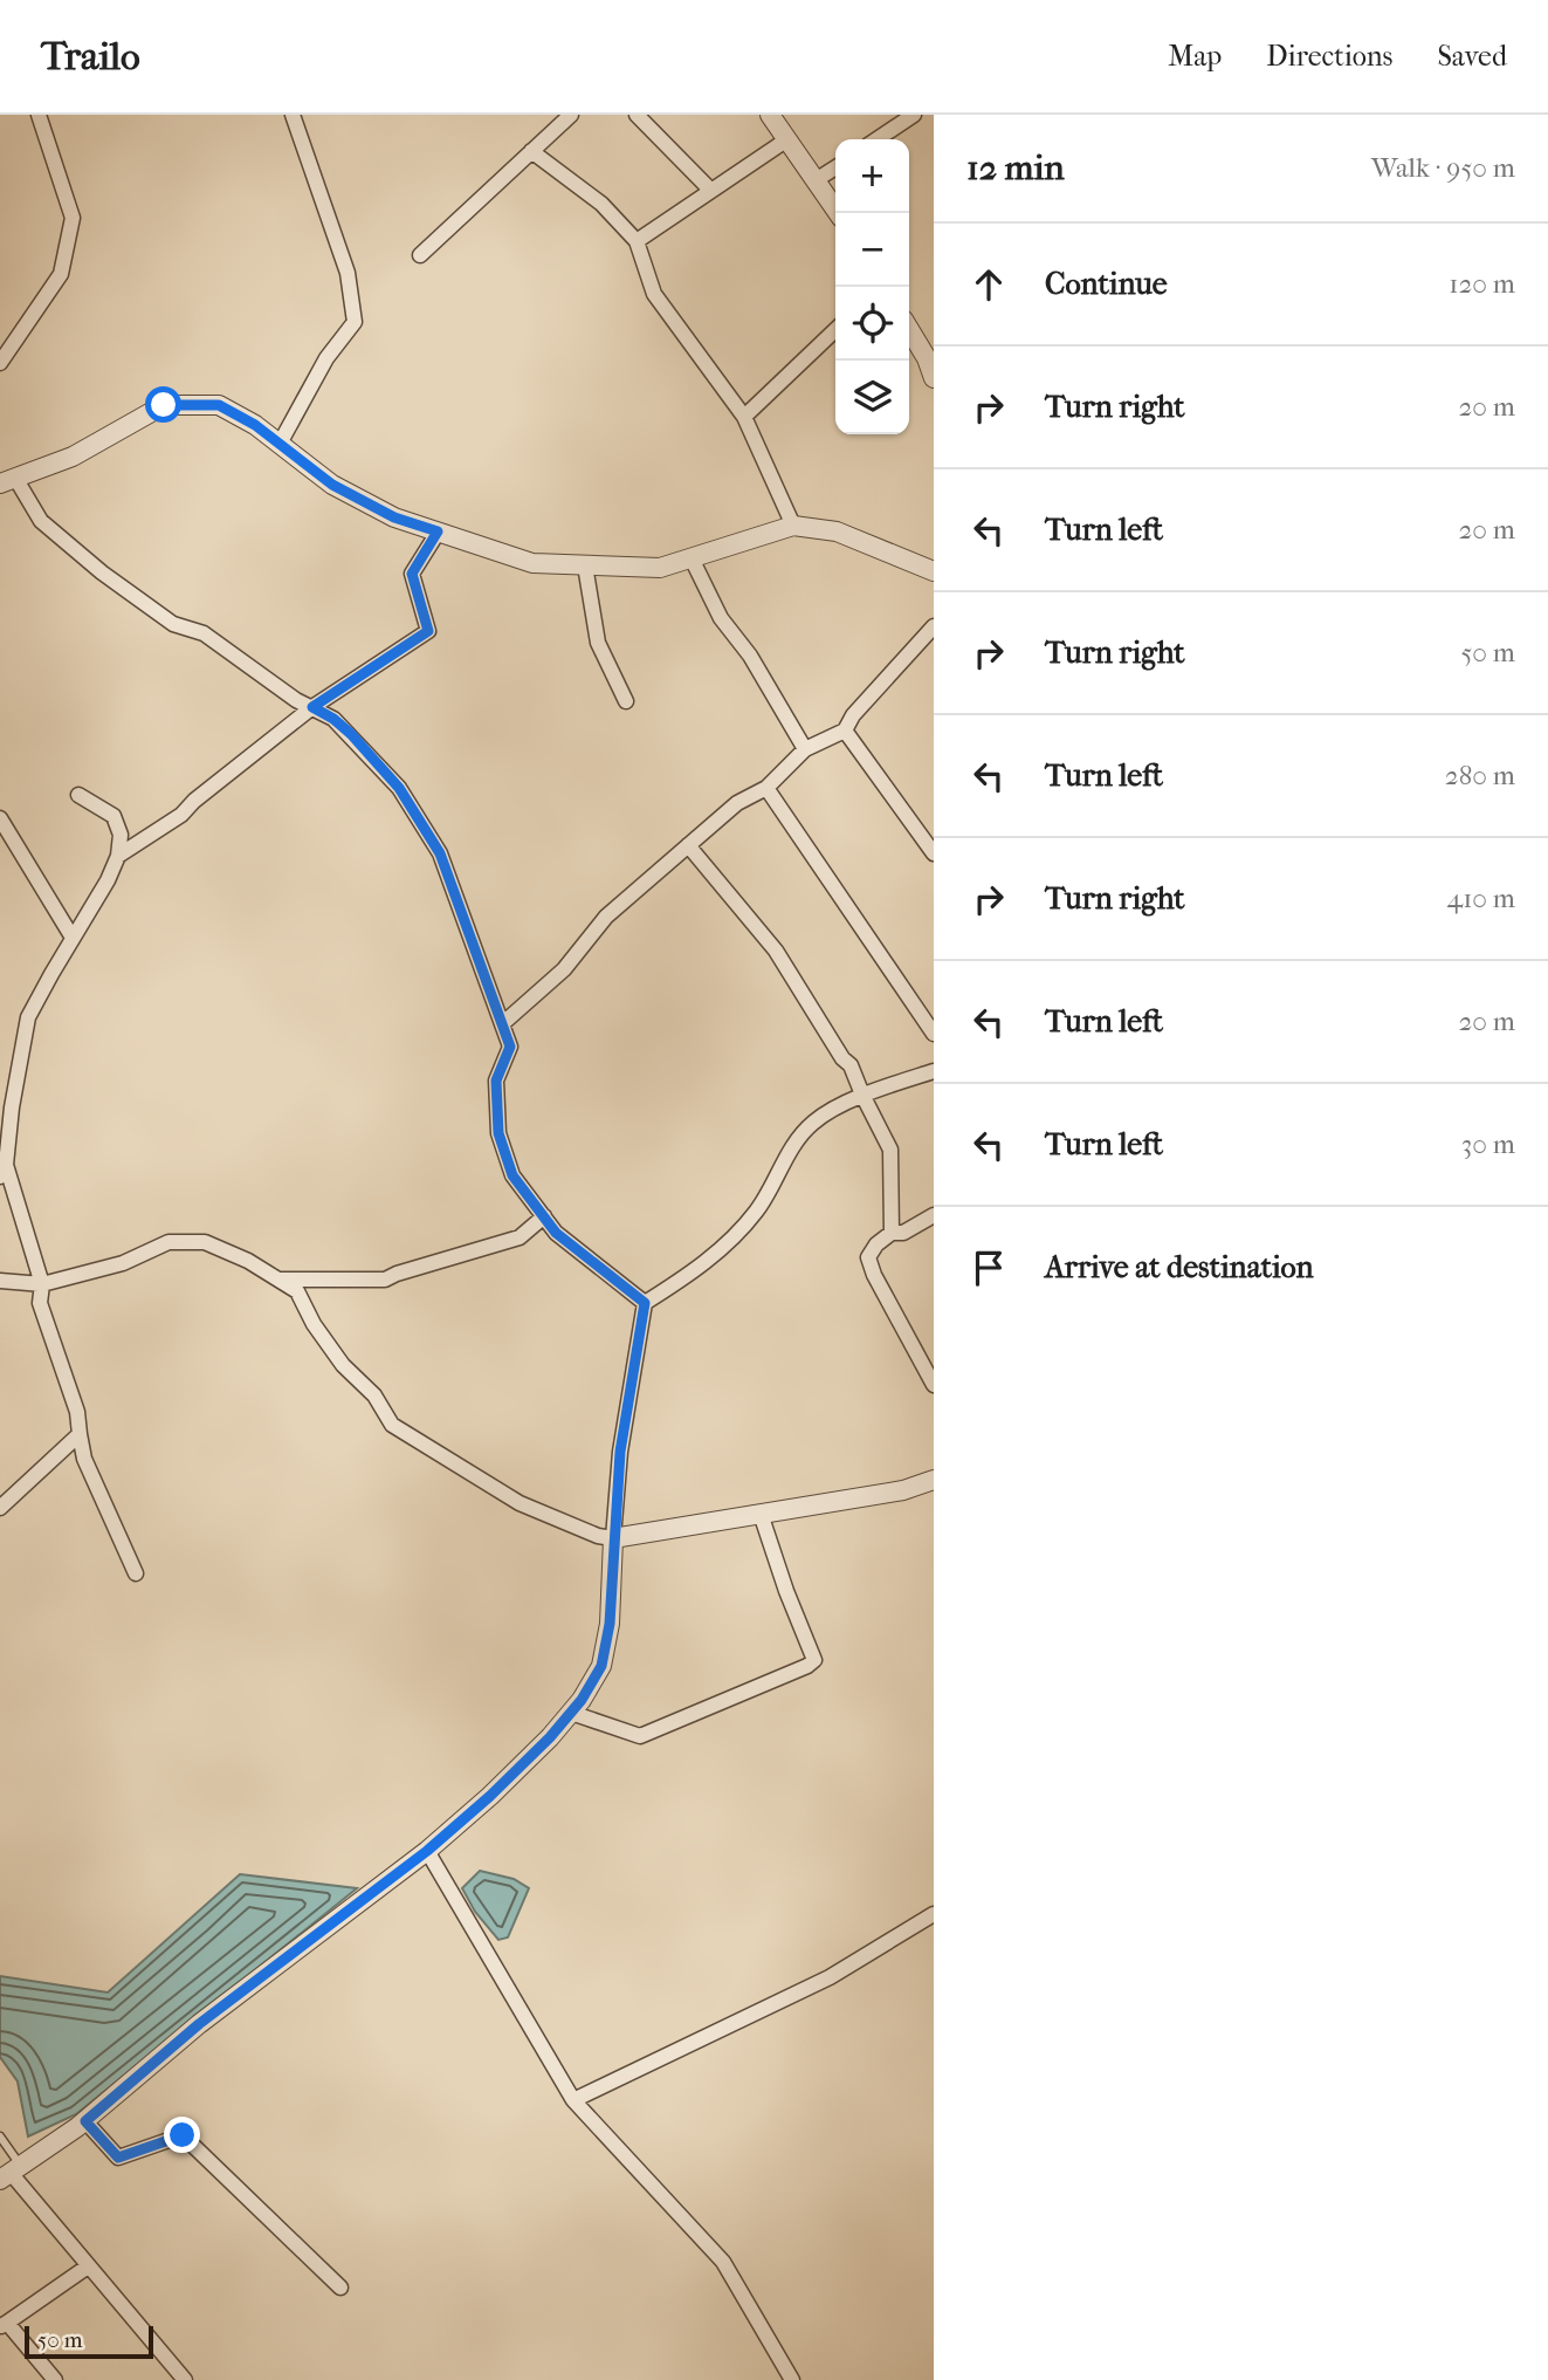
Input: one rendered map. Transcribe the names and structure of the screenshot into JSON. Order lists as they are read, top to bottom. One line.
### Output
{"scale_bar":"50 m","page":{"header":"Trailo","nav":["Map","Directions","Saved"],"heading":["12 min","Walk · 950 m"],"map_buttons":["+","−"],"list":[["Continue","120 m"],["Turn right","20 m"],["Turn left","20 m"],["Turn right","50 m"],["Turn left","280 m"],["Turn right","410 m"],["Turn left","20 m"],["Turn left","30 m"],"Arrive at destination"],"scale":"50 m"}}
